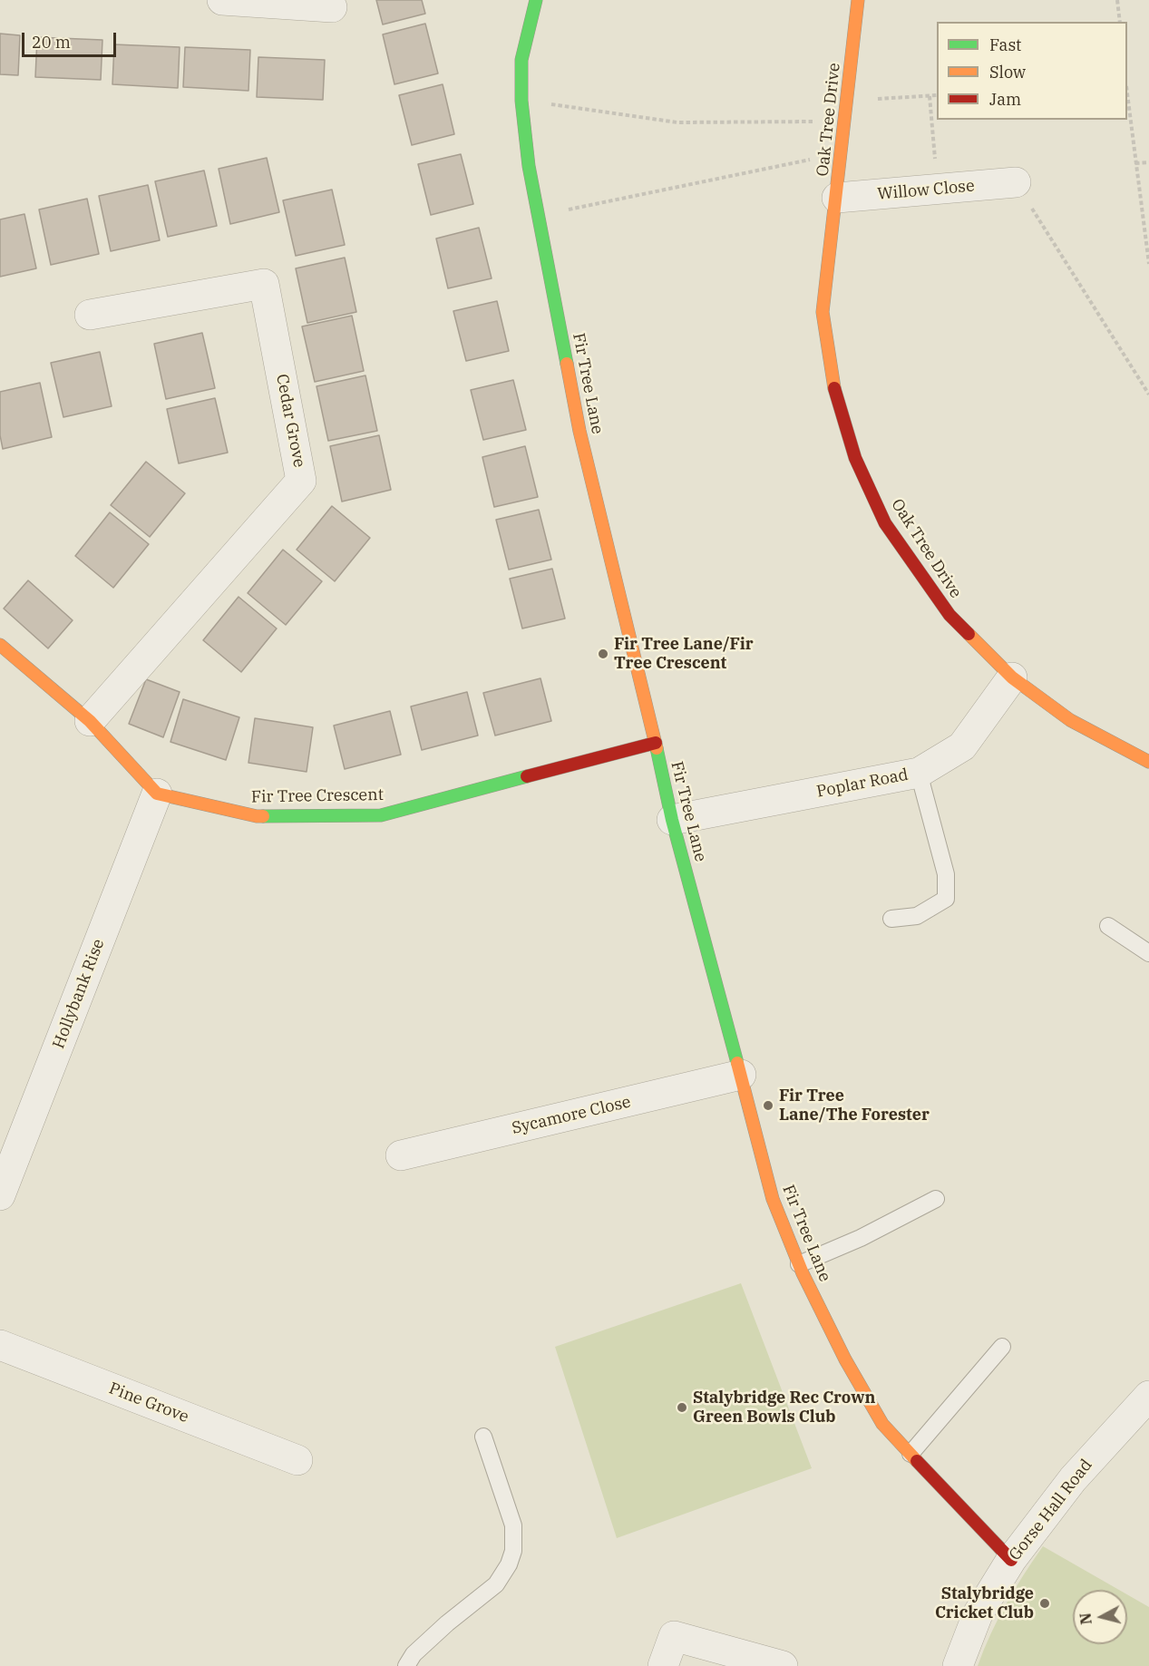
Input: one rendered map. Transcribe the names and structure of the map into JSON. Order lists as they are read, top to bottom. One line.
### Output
{"streets":{"street":["Oak Tree Drive","Willow Close","Fir Tree Lane","Cedar Grove","Poplar Road","Fir Tree Crescent","Hollybank Rise","Sycamore Close","Pine Grove","Gorse Hall Road"]},"crossings":[["Oak Tree Drive","Willow Close"],["Oak Tree Drive","Poplar Road"],["Fir Tree Lane","Poplar Road"],["Fir Tree Lane","Fir Tree Crescent"],["Fir Tree Lane","Sycamore Close"],["Fir Tree Lane","Gorse Hall Road"],["Fir Tree Crescent","Hollybank Rise"]],"places":["Fir Tree Lane/Fir Tree Crescent","Fir Tree Lane/The Forester","Stalybridge Rec Crown Green Bowls Club","Stalybridge Cricket Club"],"legend":["Fast","Slow","Jam"],"scale_bar":"20 m","north":"left"}
